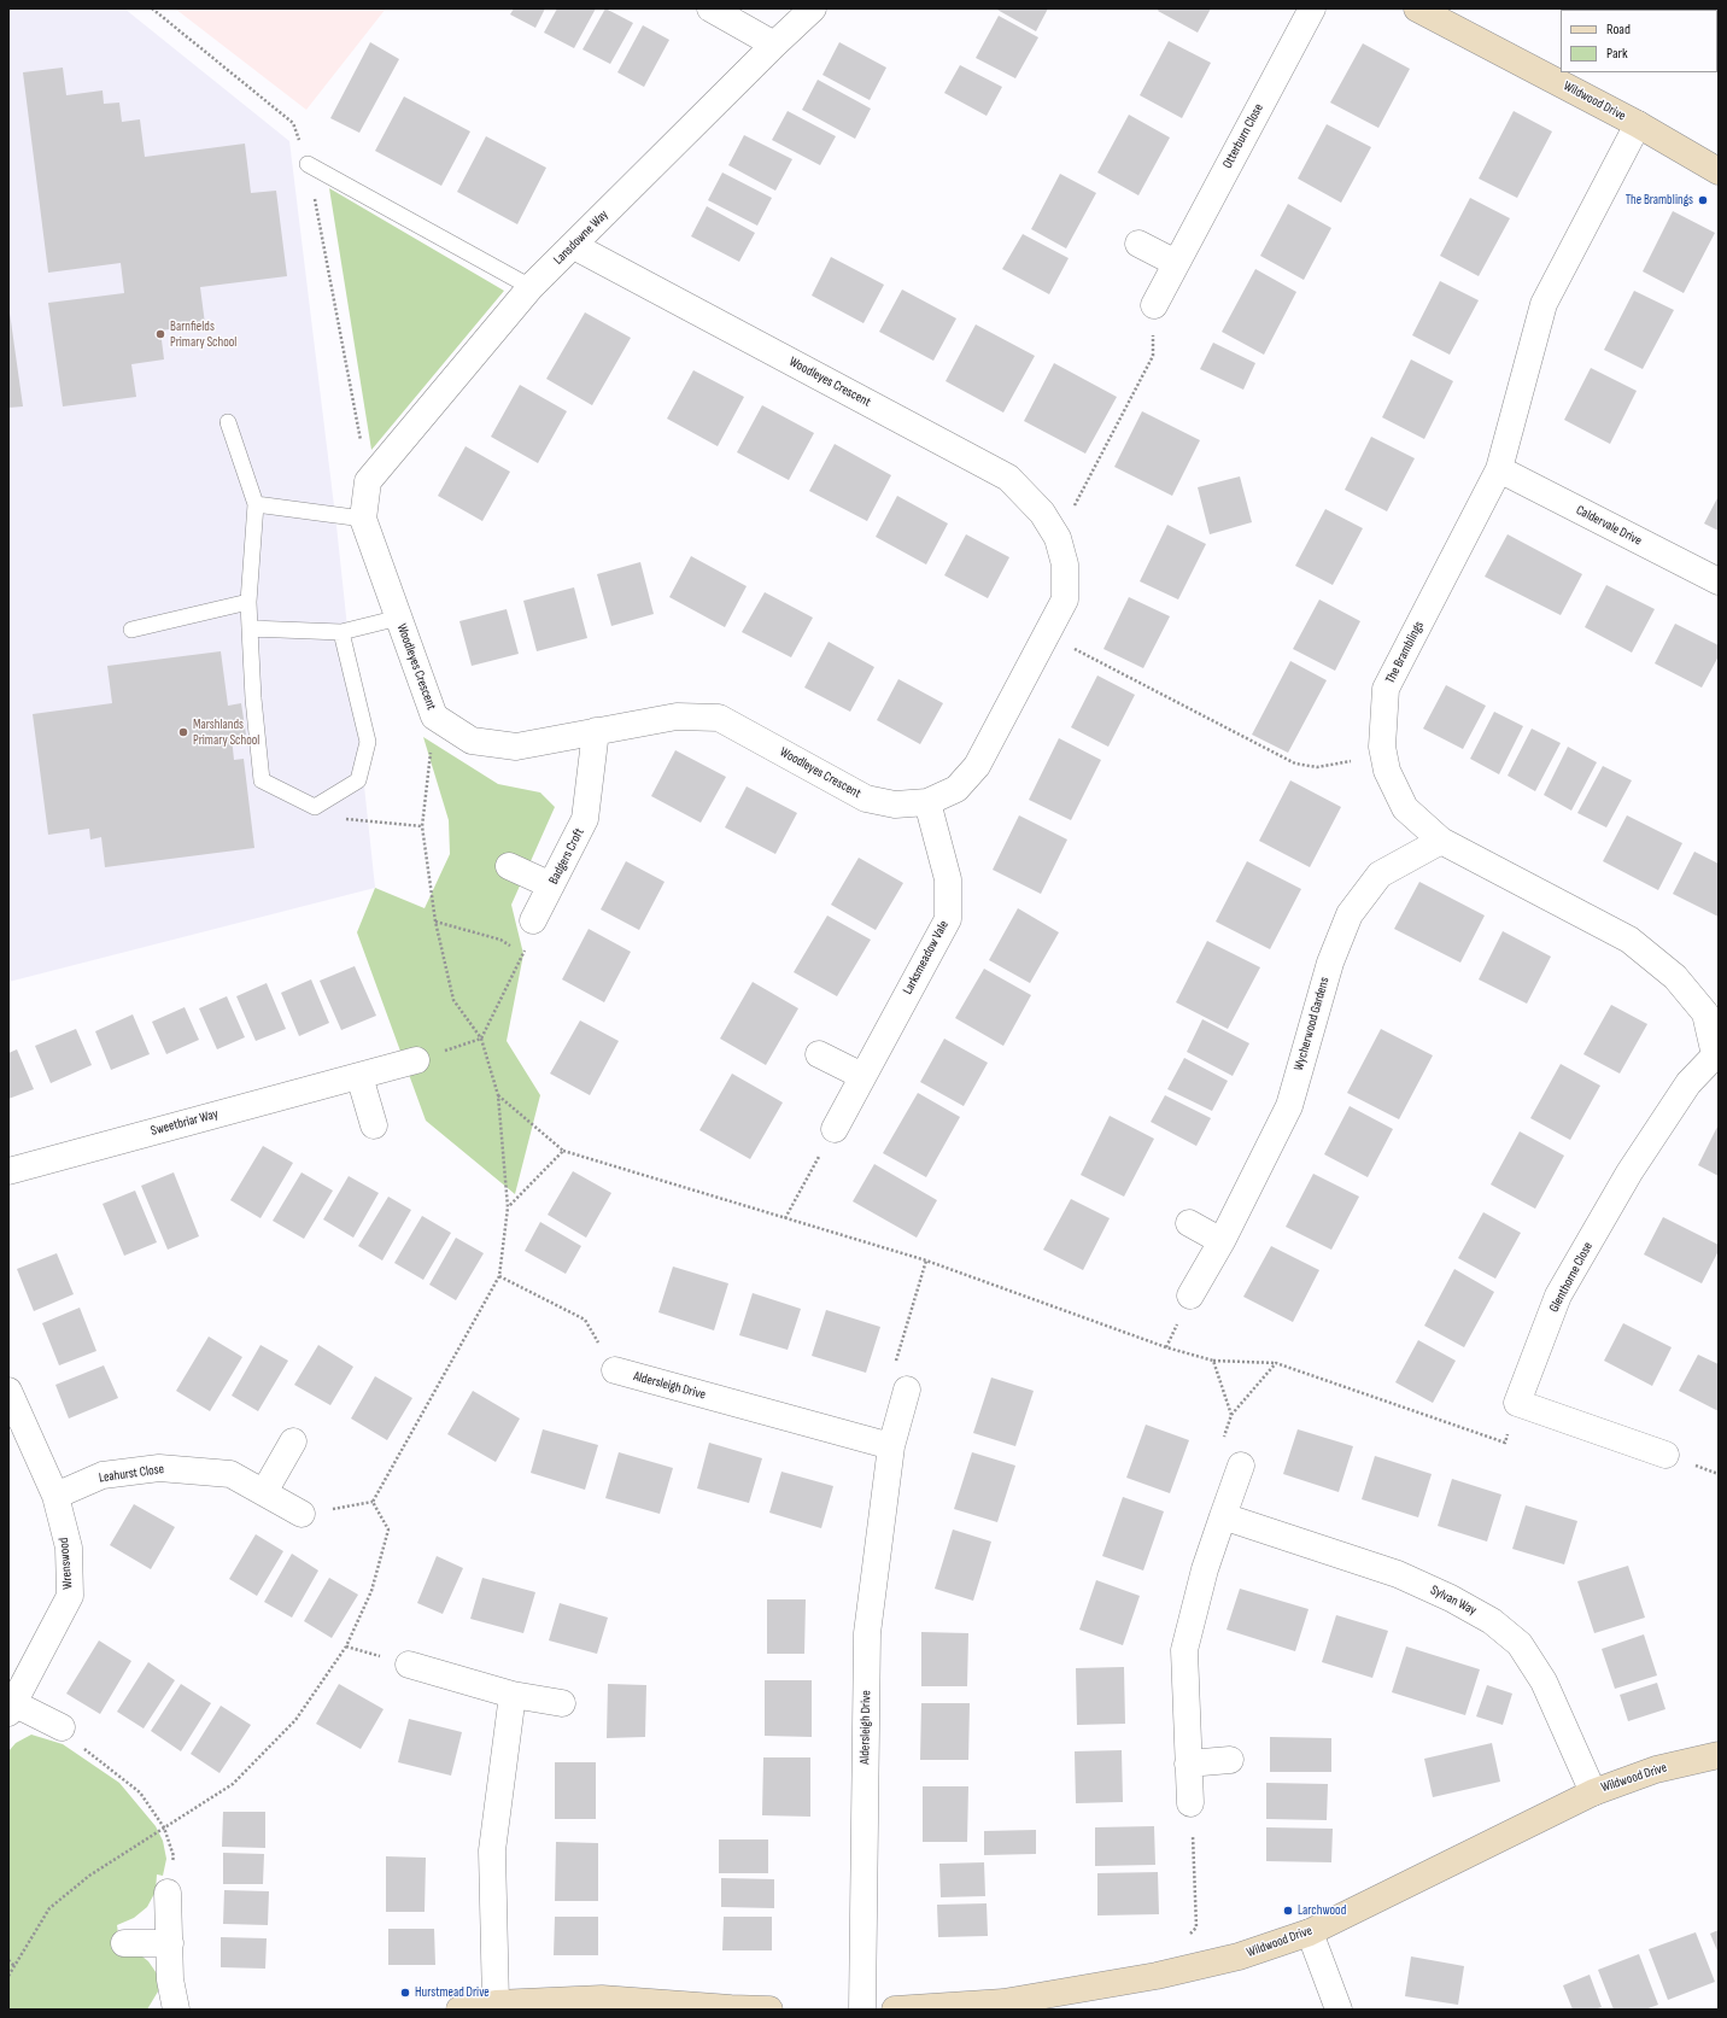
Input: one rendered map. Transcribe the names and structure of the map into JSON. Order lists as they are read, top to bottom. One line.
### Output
{"streets":{"street":["Wildwood Drive","Otterburn Close","Lansdowne Way","Woodleyes Crescent","Caldervale Drive","The Bramblings","Badgers Croft","Larksmeadow Vale","Wycherwood Gardens","Sweetbriar Way","Glenthorne Close","Aldersleigh Drive","Leahurst Close","Wrenswood","Sylvan Way"]},"crossings":[["Wildwood Drive","The Bramblings"],["Wildwood Drive","Sylvan Way"],["Lansdowne Way","Woodleyes Crescent"],["Woodleyes Crescent","Badgers Croft"],["Woodleyes Crescent","Larksmeadow Vale"],["Caldervale Drive","The Bramblings"],["The Bramblings","Wycherwood Gardens"],["The Bramblings","Glenthorne Close"],["Leahurst Close","Wrenswood"]],"places":["The Bramblings","Barnfields Primary School","Marshlands Primary School","Larchwood","Hurstmead Drive"],"legend":["Road","Park"]}
